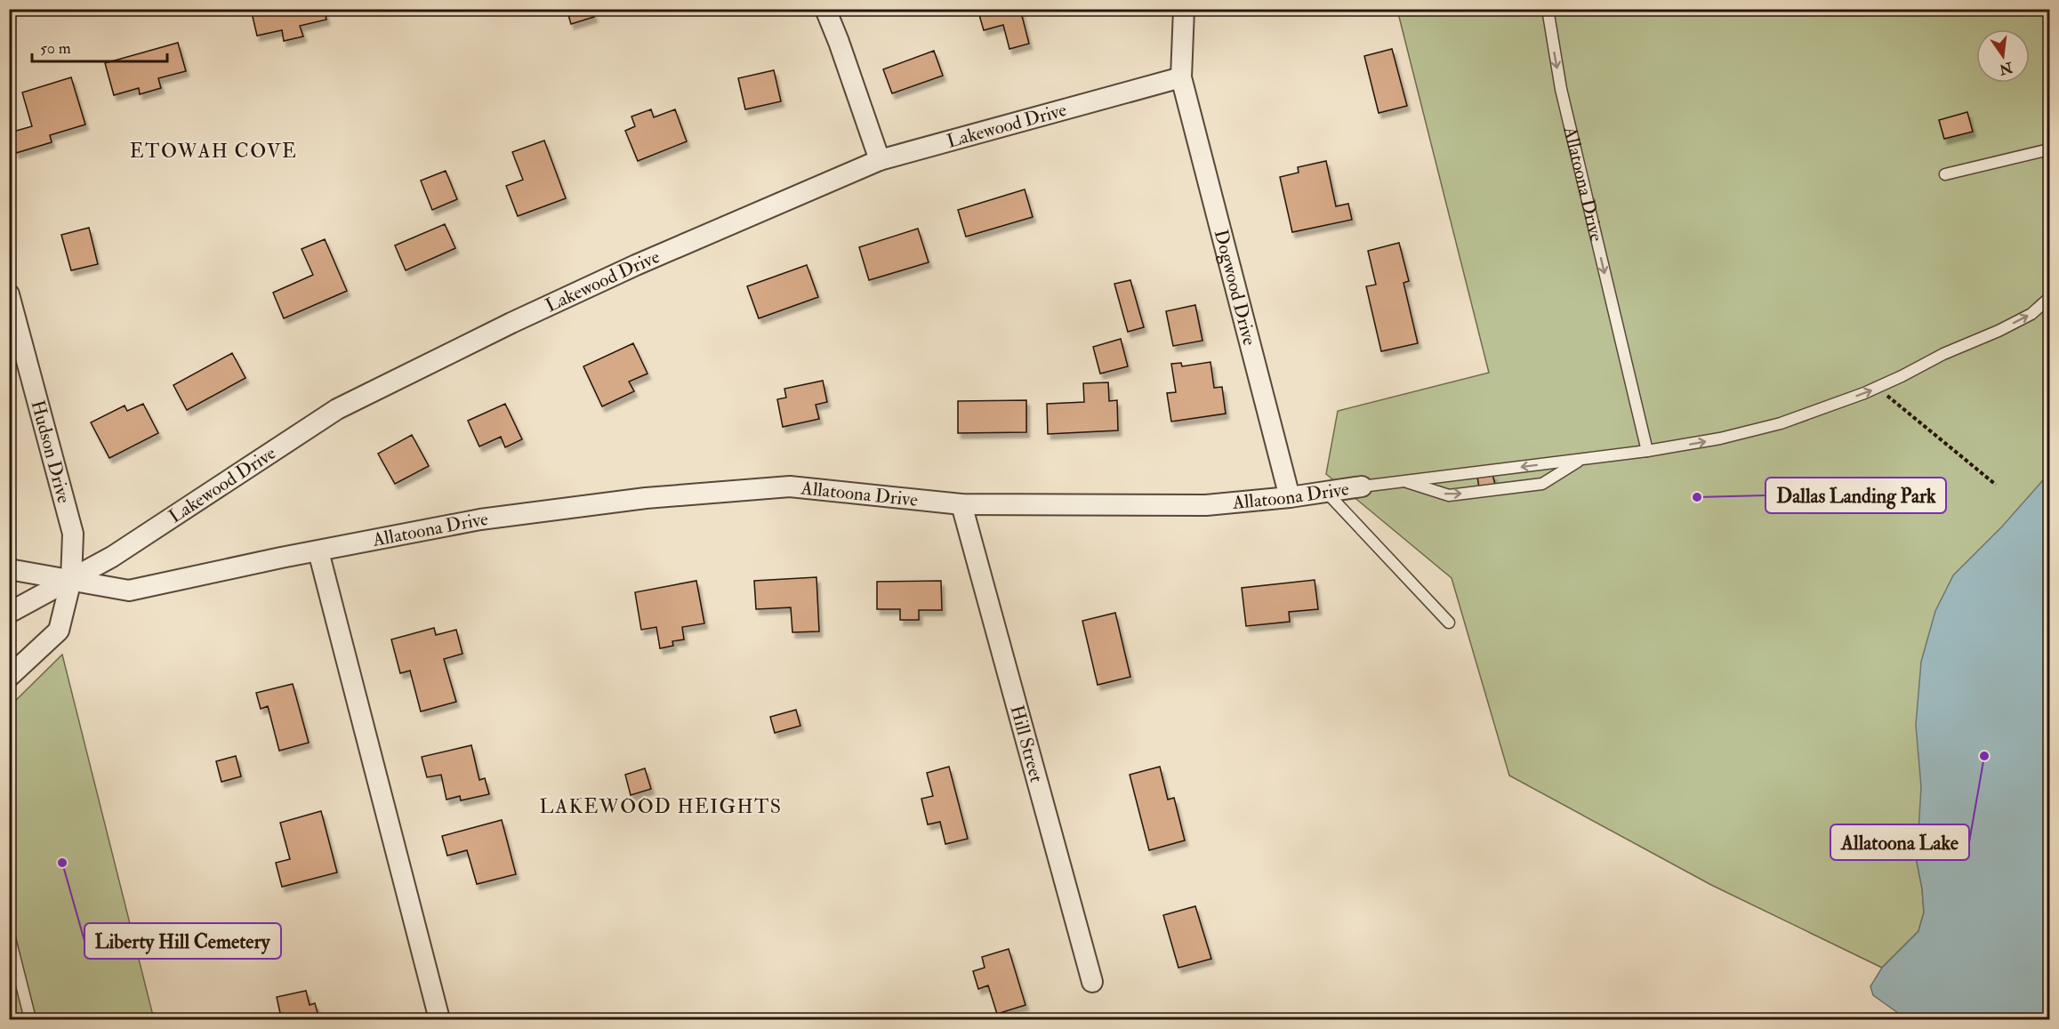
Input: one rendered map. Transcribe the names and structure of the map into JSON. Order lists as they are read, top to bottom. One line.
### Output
{"streets":{"street":["Lakewood Drive","Allatoona Drive","Dogwood Drive","Hudson Drive","Hill Street"]},"crossings":[["Lakewood Drive","Allatoona Drive"],["Lakewood Drive","Dogwood Drive"],["Lakewood Drive","Hudson Drive"],["Allatoona Drive","Dogwood Drive"],["Allatoona Drive","Hudson Drive"],["Allatoona Drive","Hill Street"]],"districts":["ETOWAH COVE","LAKEWOOD HEIGHTS"],"places":["Dallas Landing Park","Allatoona Lake","Liberty Hill Cemetery"],"scale_bar":"50 m","north":"bottom"}
